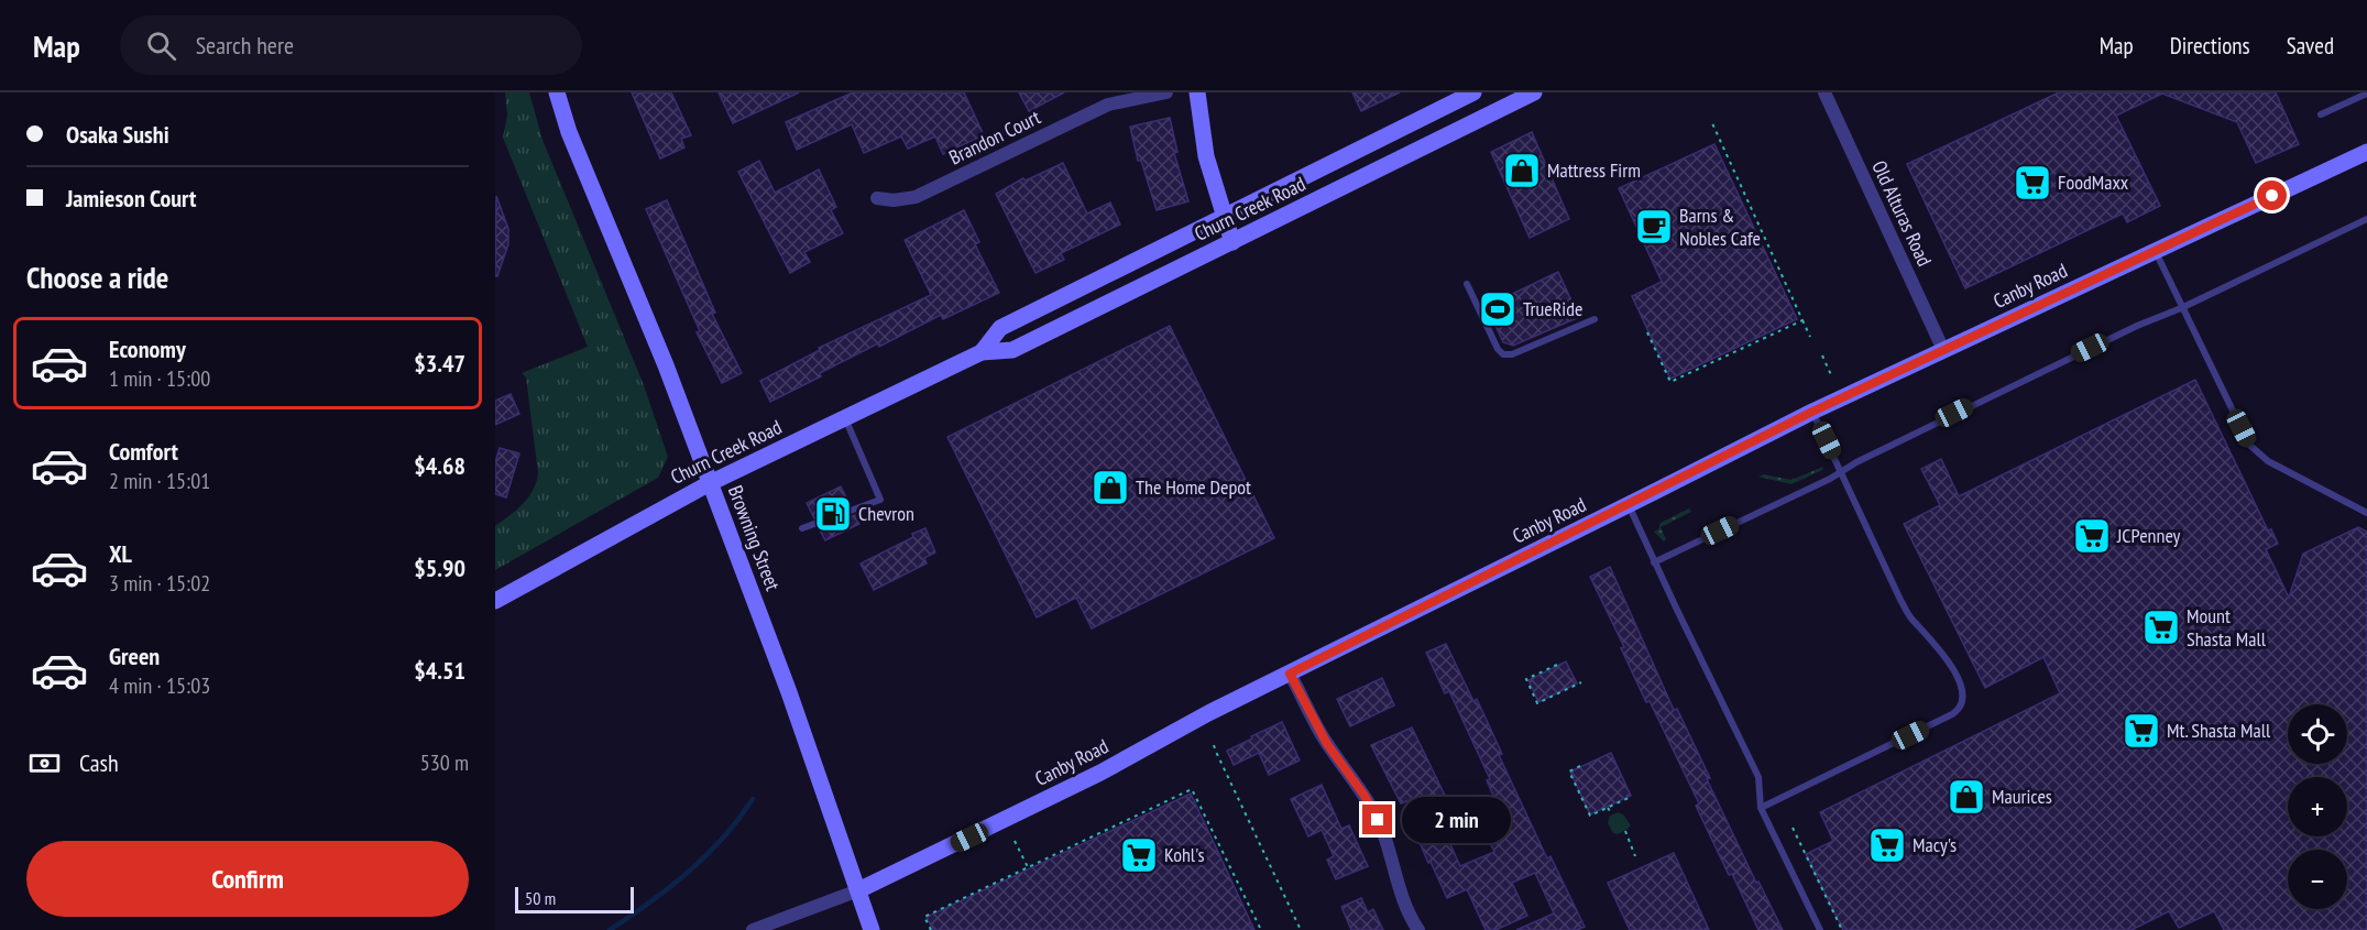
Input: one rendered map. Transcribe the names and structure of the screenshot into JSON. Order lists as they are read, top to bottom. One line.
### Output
{"streets":{"street":["Brandon Court","Churn Creek Road","Old Alturas Road","Canby Road","Browning Street"]},"crossings":[["Churn Creek Road","Browning Street"],["Old Alturas Road","Canby Road"],["Canby Road","Browning Street"]],"places":{"shop":["Mattress Firm","The Home Depot","Maurices"],"supermarket":["FoodMaxx","JCPenney","Mount Shasta Mall","Mt. Shasta Mall","Macy's","Kohl's"],"cafe":["Barns & Nobles Cafe"],"sports":["TrueRide"],"fuel station":["Chevron"]},"scale_bar":"50 m","page":{"header":"Map","search":"Search here","nav":["Map","Directions","Saved"],"banner":["Osaka Sushi","Jamieson Court"],"heading":"Choose a ride","list":[{"name":"Economy","note":"1 min · 15:00","value":"$3.47"},{"name":"Comfort","note":"2 min · 15:01","value":"$4.68"},{"name":"XL","note":"3 min · 15:02","value":"$5.90"},{"name":"Green","note":"4 min · 15:03","value":"$4.51"}],"map_buttons":["+","−"],"pay":["Cash","530 m"],"bubble":"2 min","buttons":"Confirm","scale":"50 m"}}
